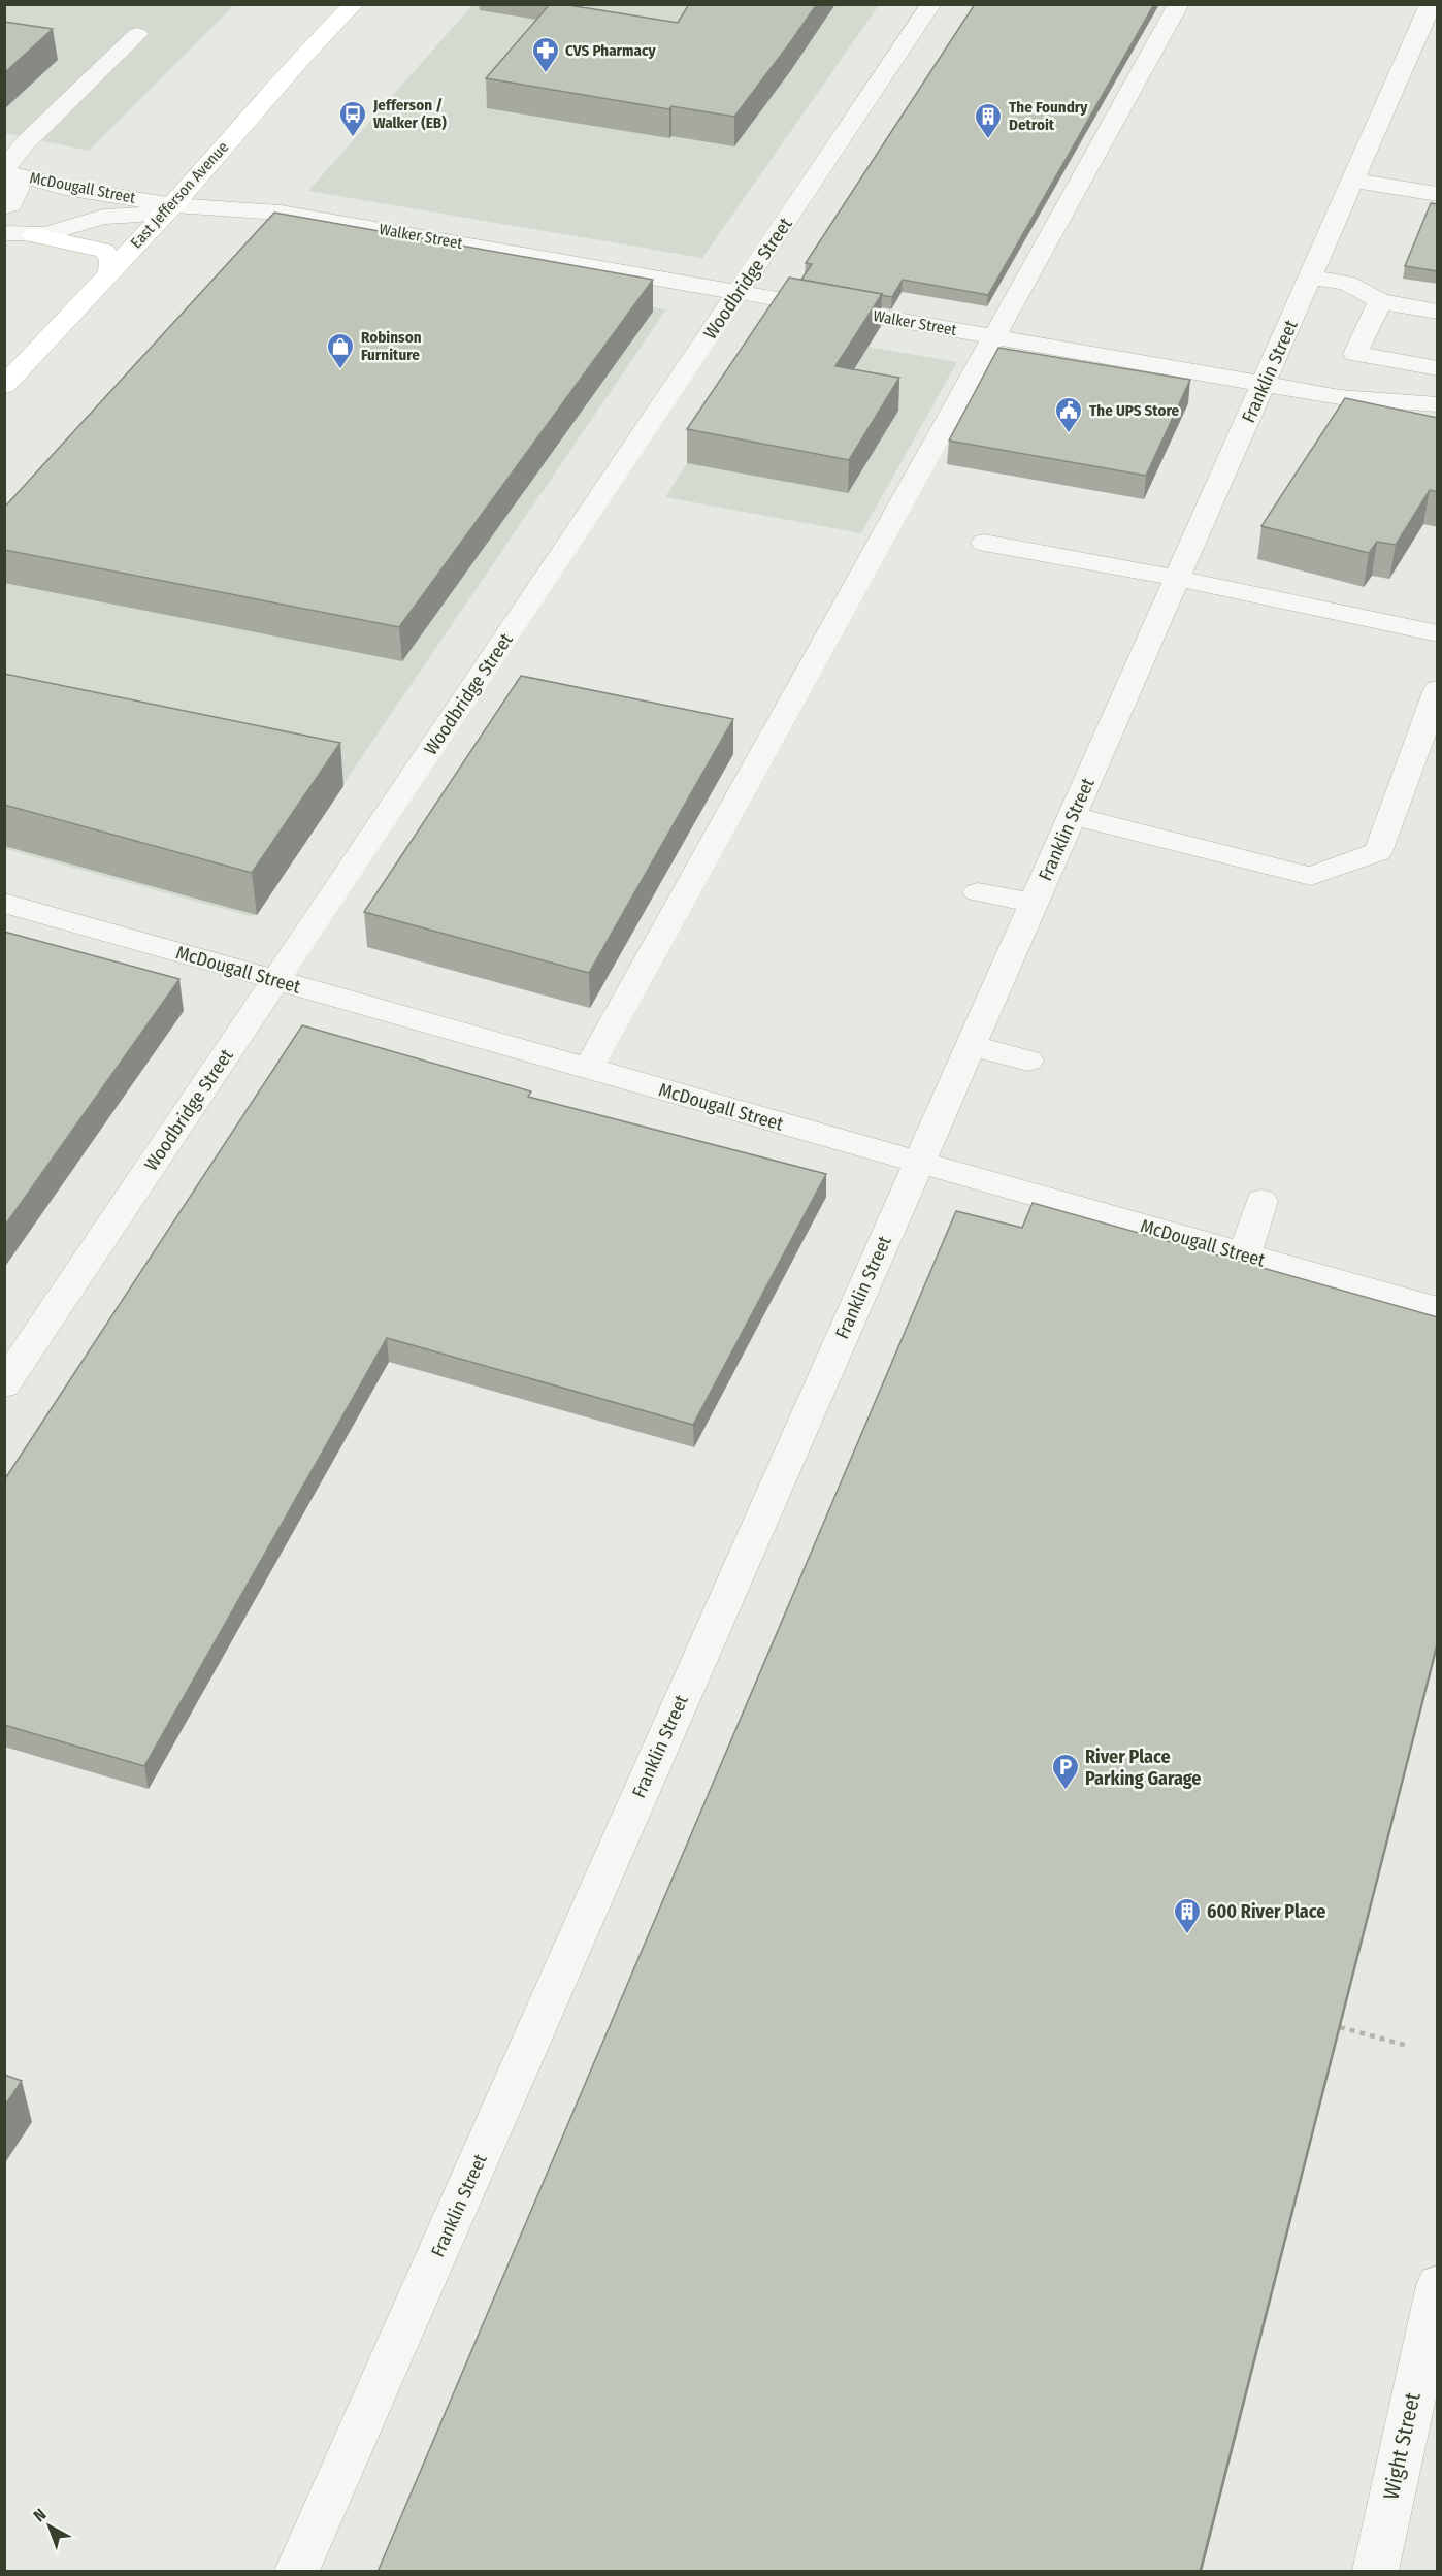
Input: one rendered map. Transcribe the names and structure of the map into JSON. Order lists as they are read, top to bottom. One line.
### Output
{"streets":{"main road":["East Jefferson Avenue"],"street":["McDougall Street","Walker Street","Woodbridge Street","Franklin Street","Wight Street"]},"crossings":[["McDougall Street","East Jefferson Avenue"],["McDougall Street","Walker Street"],["McDougall Street","Woodbridge Street"],["McDougall Street","Franklin Street"],["East Jefferson Avenue","Walker Street"],["Walker Street","Woodbridge Street"],["Walker Street","Franklin Street"]],"places":{"pharmacy":["CVS Pharmacy"],"bus stop":["Jefferson / Walker (EB)"],"building":["The Foundry Detroit","600 River Place"],"shop":["Robinson Furniture"],"public building":["The UPS Store"],"parking":["River Place Parking Garage"]},"north":"top left"}
